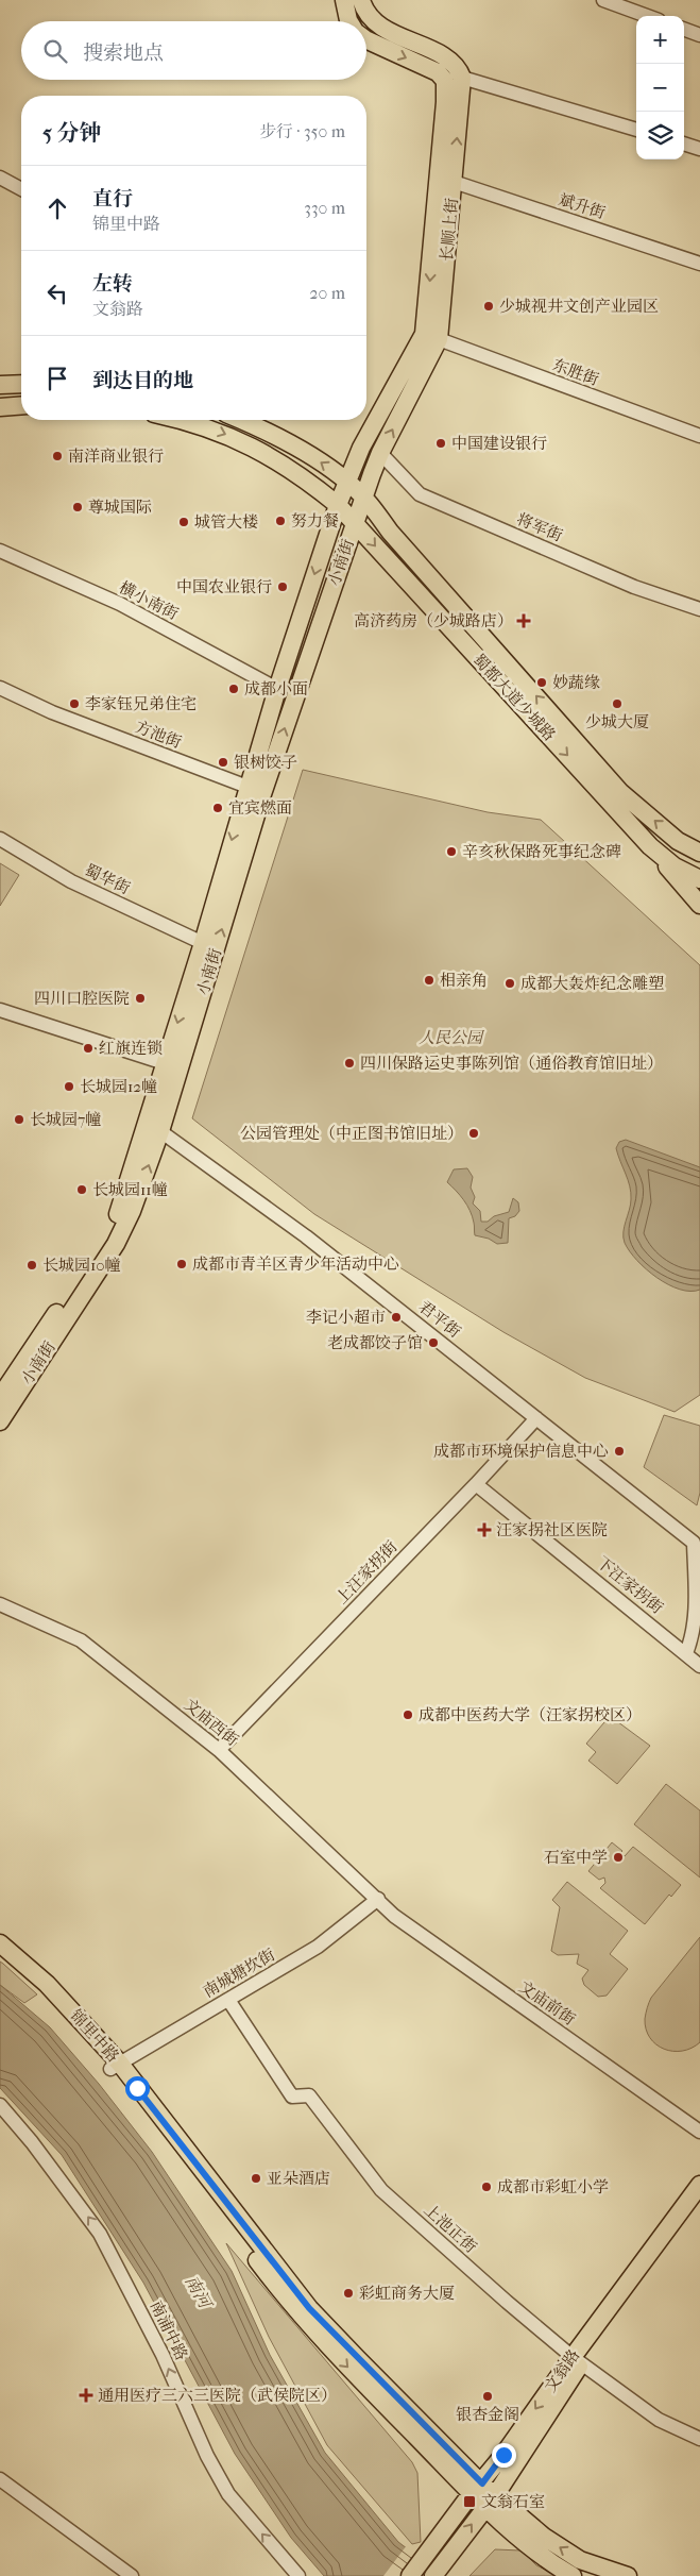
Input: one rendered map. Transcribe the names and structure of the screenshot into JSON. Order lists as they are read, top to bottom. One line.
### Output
{"streets":{"main road":["长顺上街","小南街","蜀都大道少城路","锦里中路","文翁路"],"street":["斌升街","东胜街","将军街","横小南街","方池街","蜀华街","君平街","上汪家拐街","下汪家拐街","文庙西街","南城塘坎街","文庙前街","上池正街","南浦中路"]},"crossings":[["斌升街","长顺上街"],["长顺上街","东胜街"],["长顺上街","将军街"],["长顺上街","小南街"],["长顺上街","蜀都大道少城路"],["小南街","横小南街"],["小南街","蜀都大道少城路"],["小南街","方池街"],["小南街","蜀华街"],["小南街","君平街"],["君平街","上汪家拐街"],["上汪家拐街","下汪家拐街"],["上汪家拐街","文庙西街"],["文庙西街","南城塘坎街"],["文庙西街","文庙前街"],["南城塘坎街","文庙前街"],["南城塘坎街","锦里中路"],["南城塘坎街","上池正街"],["锦里中路","文翁路"],["上池正街","文翁路"]],"one_way":["南浦中路"],"water":["南河"],"parks":["人民公园"],"places":{"other":["少城视井文创产业园区","中国建设银行","南洋商业银行","尊城国际","努力餐","城管大楼","中国农业银行","妙蔬缘","成都小面","李家钰兄弟住宅","少城大厦","银树饺子","宜宾燃面","辛亥秋保路死事纪念碑","相亲角","成都大轰炸纪念雕塑","四川口腔医院","红旗连锁","四川保路运史事陈列馆（通俗教育馆旧址）","长城园12幢","长城园7幢","公园管理处（中正图书馆旧址）","长城园11幢","成都市青羊区青少年活动中心","长城园10幢","李记小超市","老成都饺子馆","成都市环境保护信息中心","成都中医药大学（汪家拐校区）","石室中学","亚朵酒店","成都市彩虹小学","彩虹商务大厦","银杏金阁"],"health":["高济药房（少城路店）","汪家拐社区医院","通用医疗三六三医院（武侯院区）"],"transit":["文翁石室"]},"page":{"map_buttons":["+","−"],"search":"搜索地点","heading":["5 分钟","步行 · 350 m"],"list":[["直行","锦里中路","330 m"],["左转","文翁路","20 m"],"到达目的地"]}}
